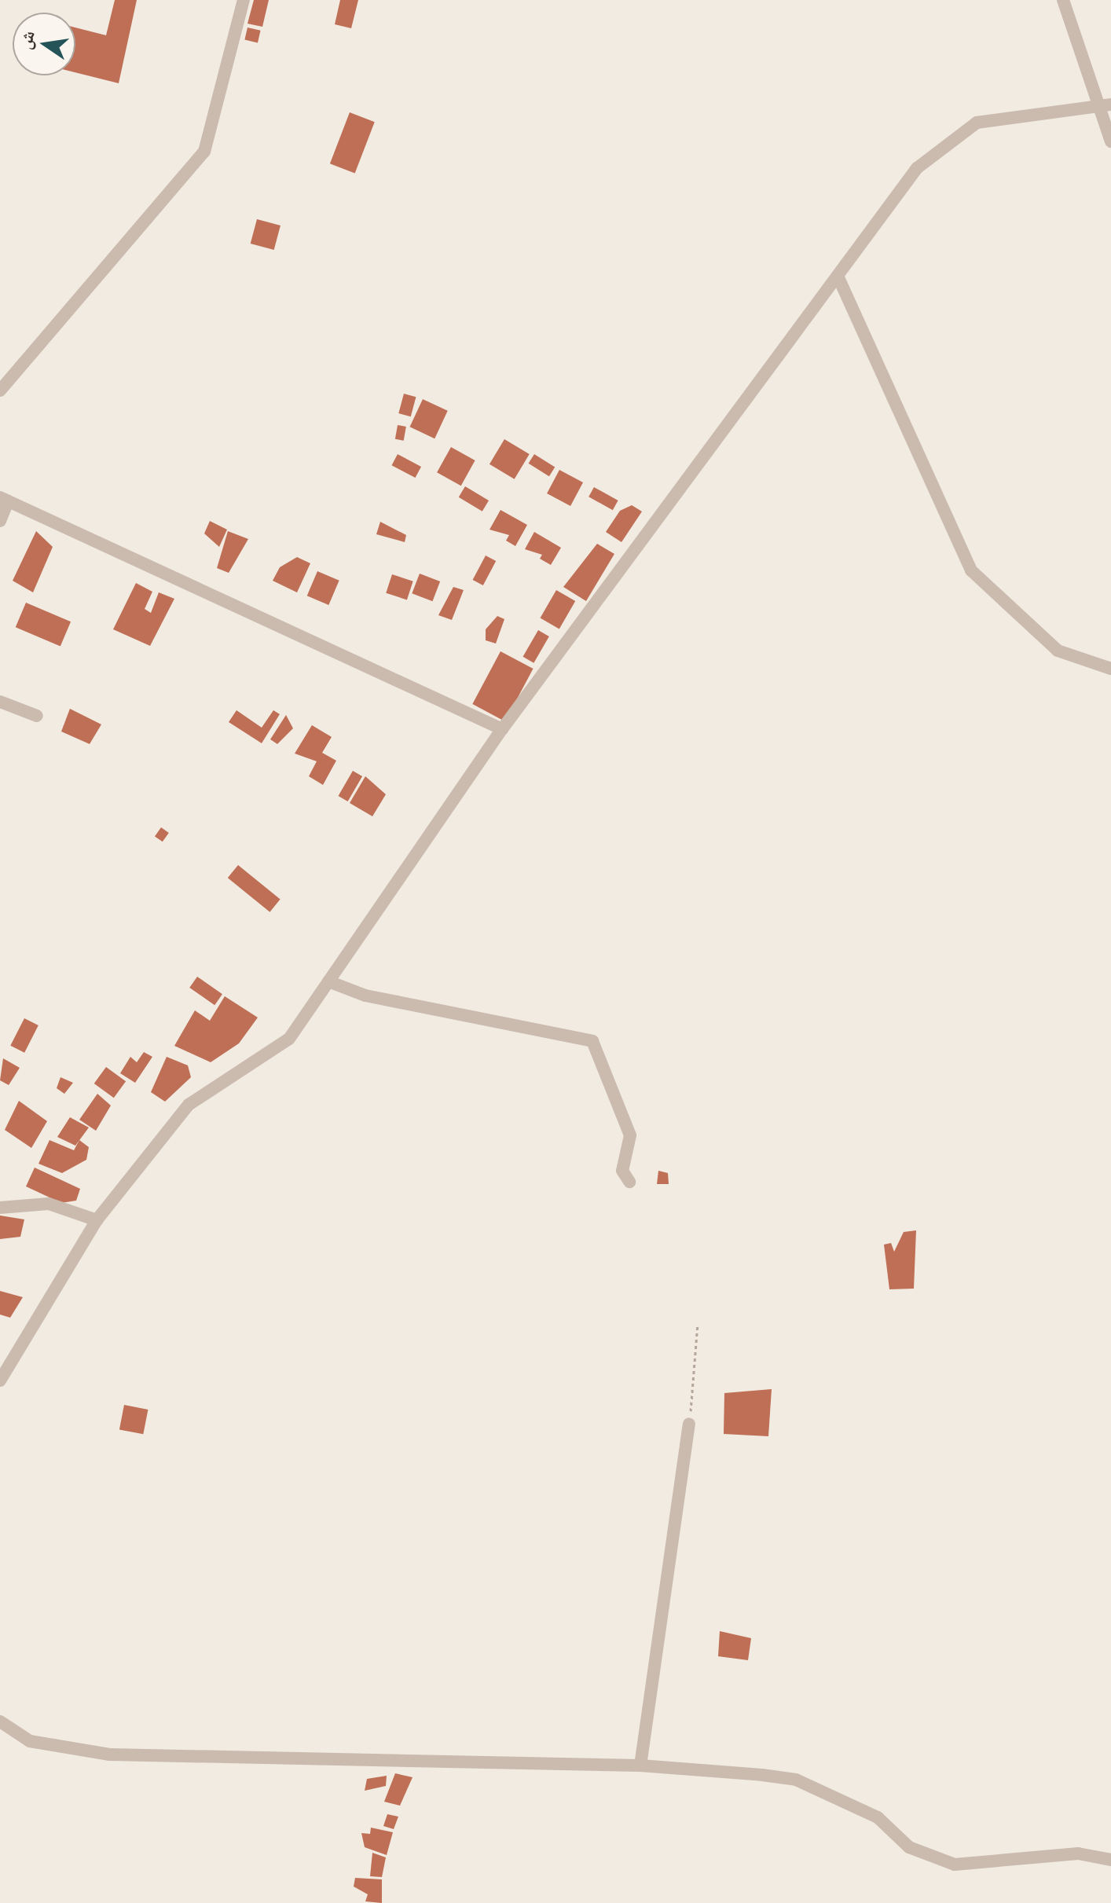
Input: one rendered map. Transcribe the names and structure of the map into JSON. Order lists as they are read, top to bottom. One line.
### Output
{"north":"left"}
